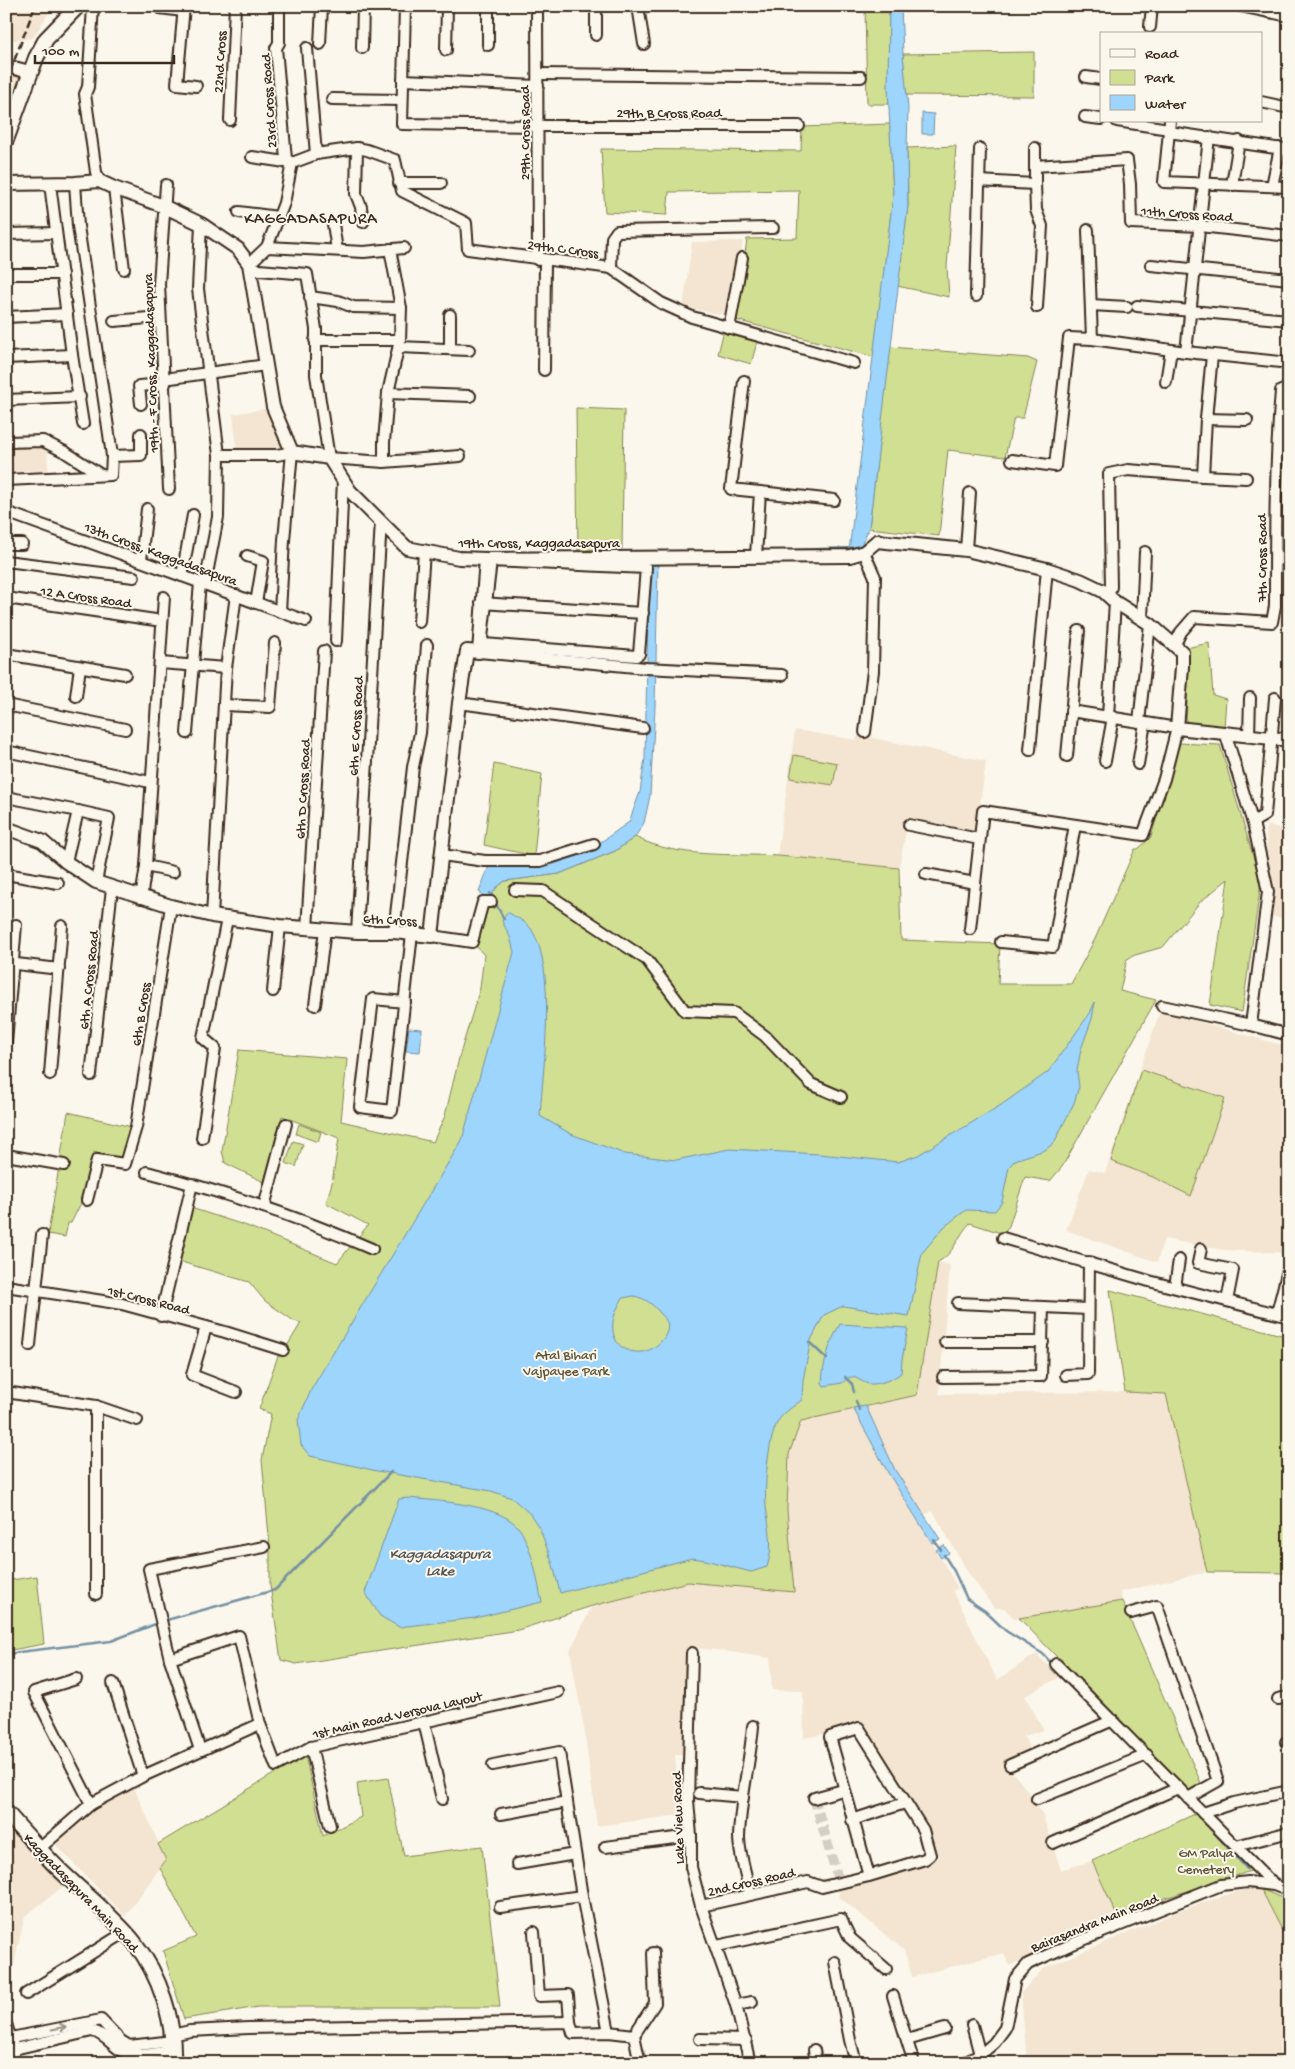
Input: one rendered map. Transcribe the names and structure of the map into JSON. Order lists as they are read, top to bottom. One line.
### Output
{"streets":{"main road":["Kaggadasapura Main Road"],"street":["22nd Cross","23rd Cross Road","29th B Cross Road","29th Cross Road","11th Cross Road","29th C Cross","19th - F Cross, Kaggadasapura","19th Cross, Kaggadasapura","13th Cross, Kaggadasapura","7th Cross Road","12 A Cross Road","6th E Cross Road","6th D Cross Road","6th Cross","6th A Cross Road","6th B Cross","1st Cross Road","1st Main Road Versova Layout","Lake View Road","2nd Cross Road","Bairasandra Main Road"]},"crossings":[["29th B Cross Road","29th Cross Road"],["29th Cross Road","29th C Cross"],["19th Cross, Kaggadasapura","7th Cross Road"],["19th Cross, Kaggadasapura","6th E Cross Road"],["6th E Cross Road","6th Cross"],["6th D Cross Road","6th Cross"],["6th Cross","6th A Cross Road"],["6th Cross","6th B Cross"],["Lake View Road","2nd Cross Road"]],"districts":["KAGGADASAPURA"],"water":["Kaggadasapura Lake"],"parks":["Atal Bihari Vajpayee Park","GM Palya Cemetery"],"legend":["Road","Park","Water"],"scale_bar":"100 m"}
